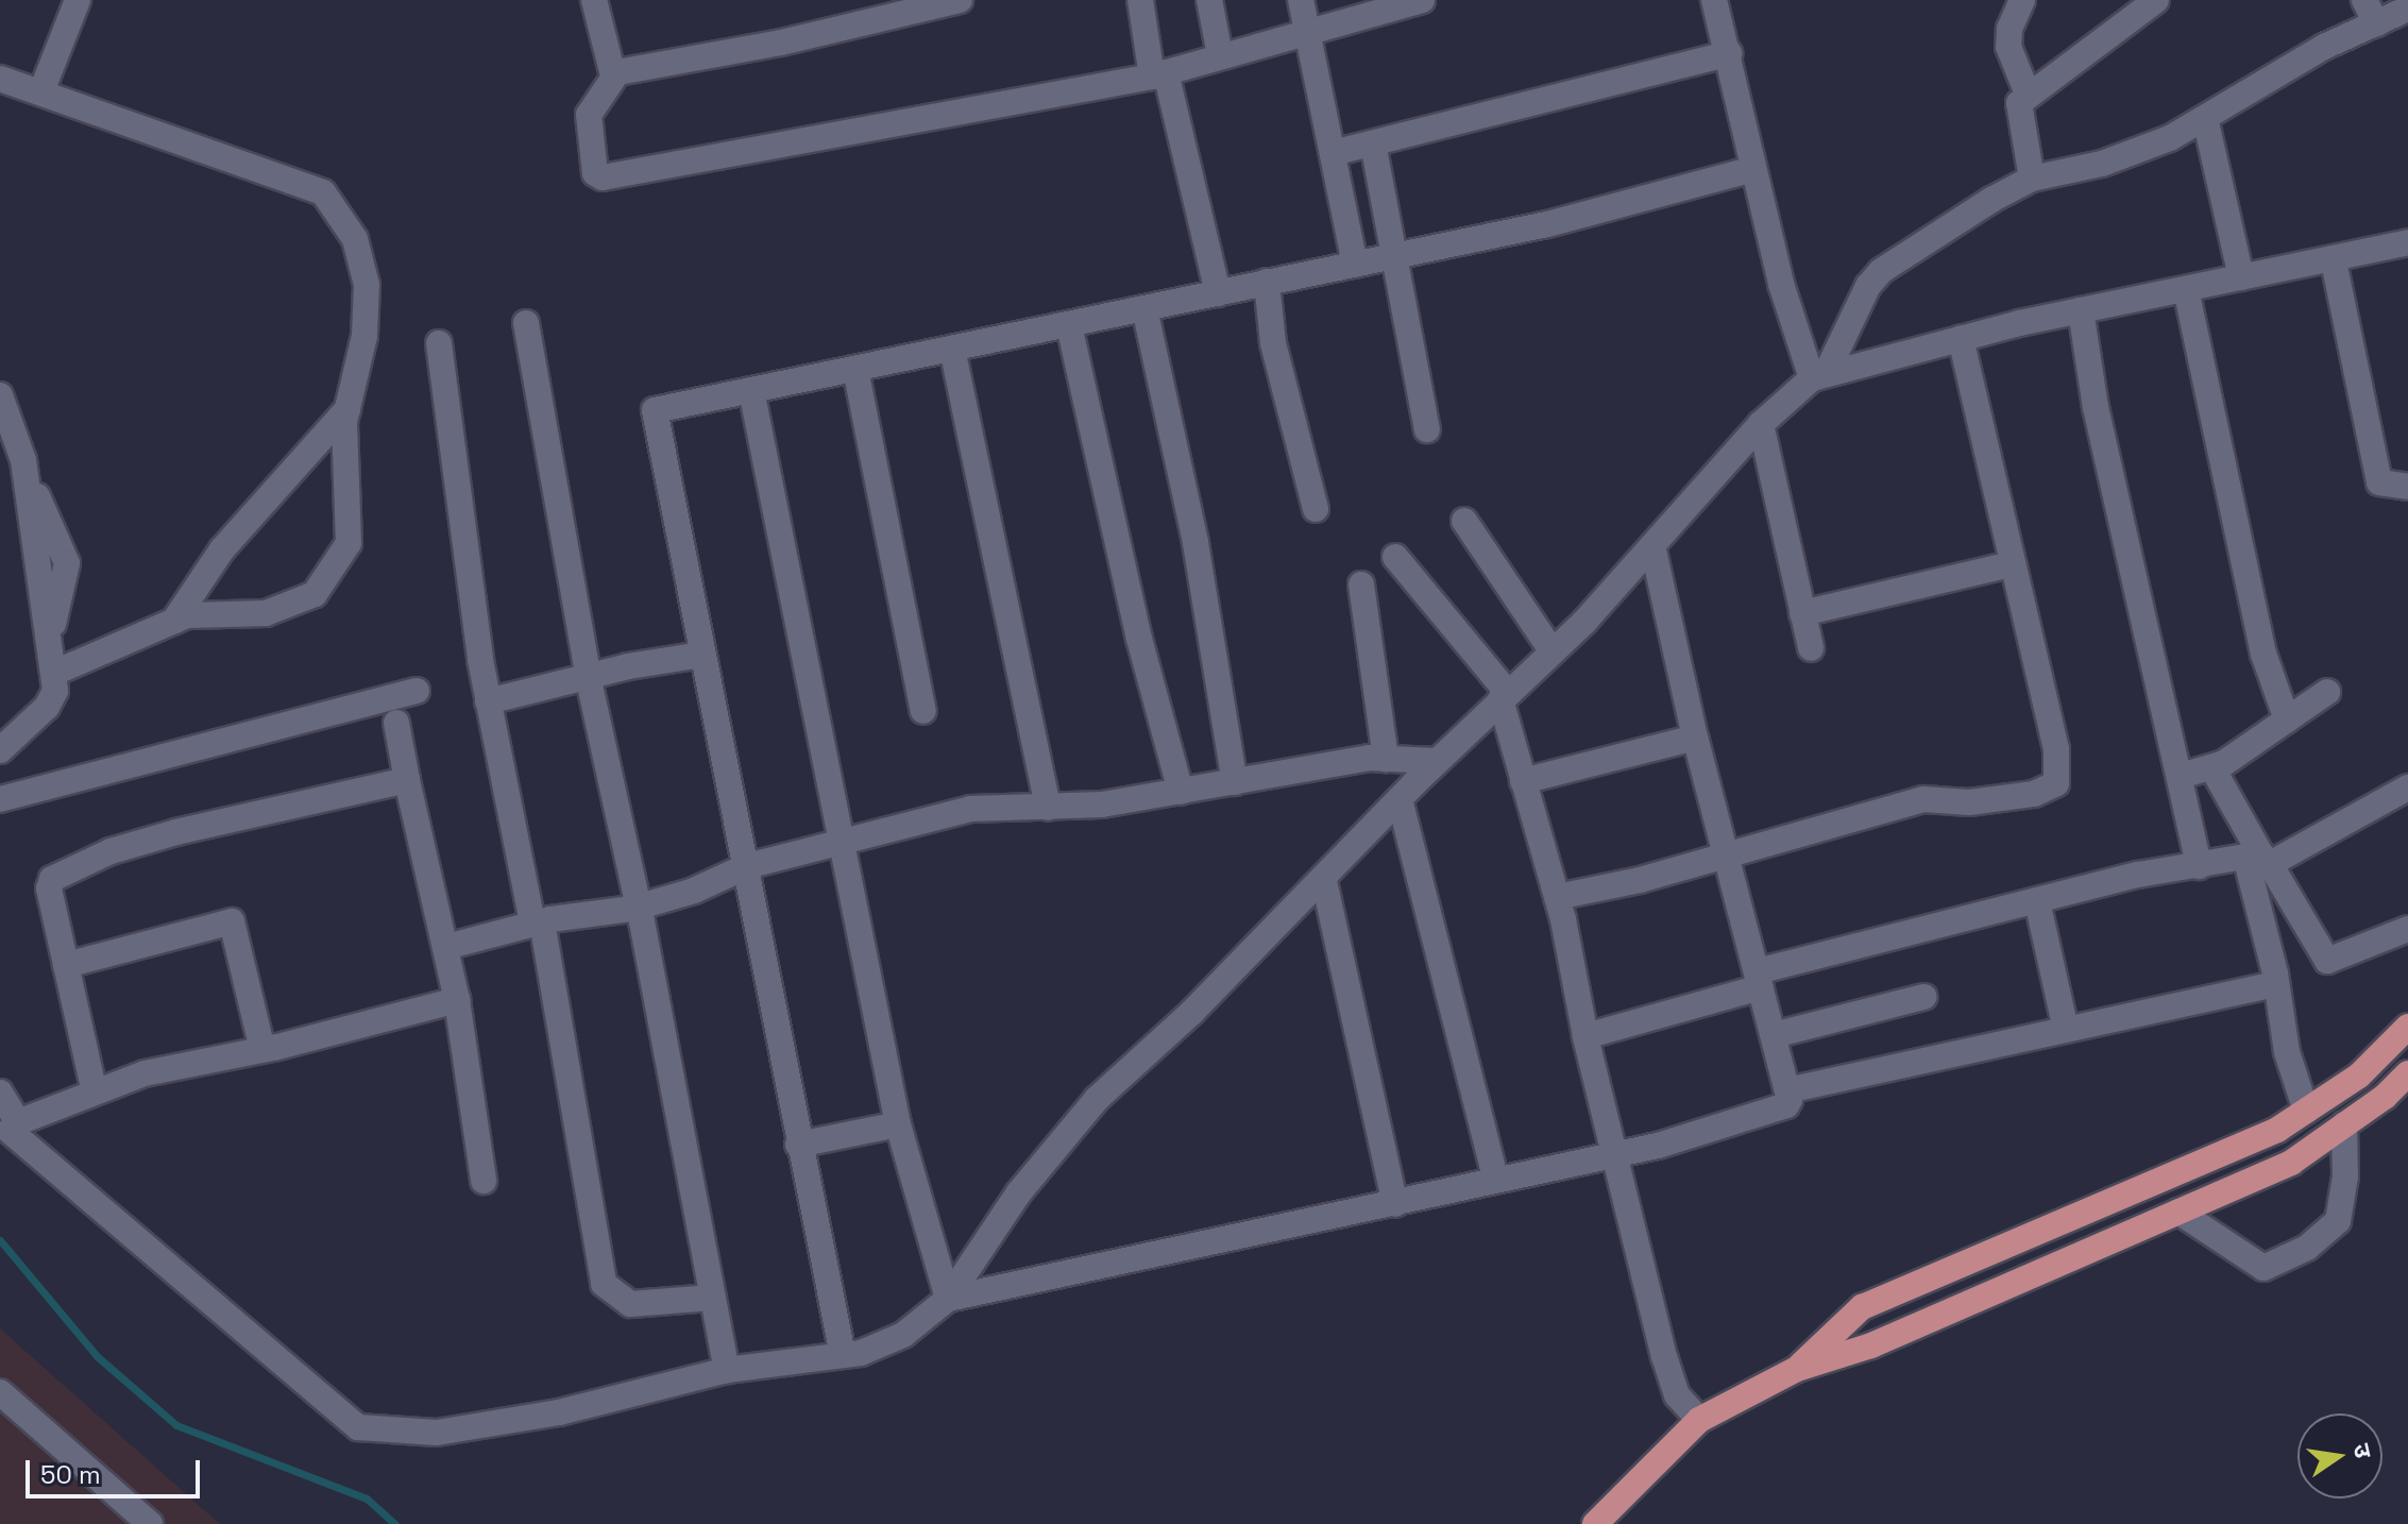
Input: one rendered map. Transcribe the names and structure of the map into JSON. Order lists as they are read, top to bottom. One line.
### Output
{"scale_bar":"50 m","north":"right"}
